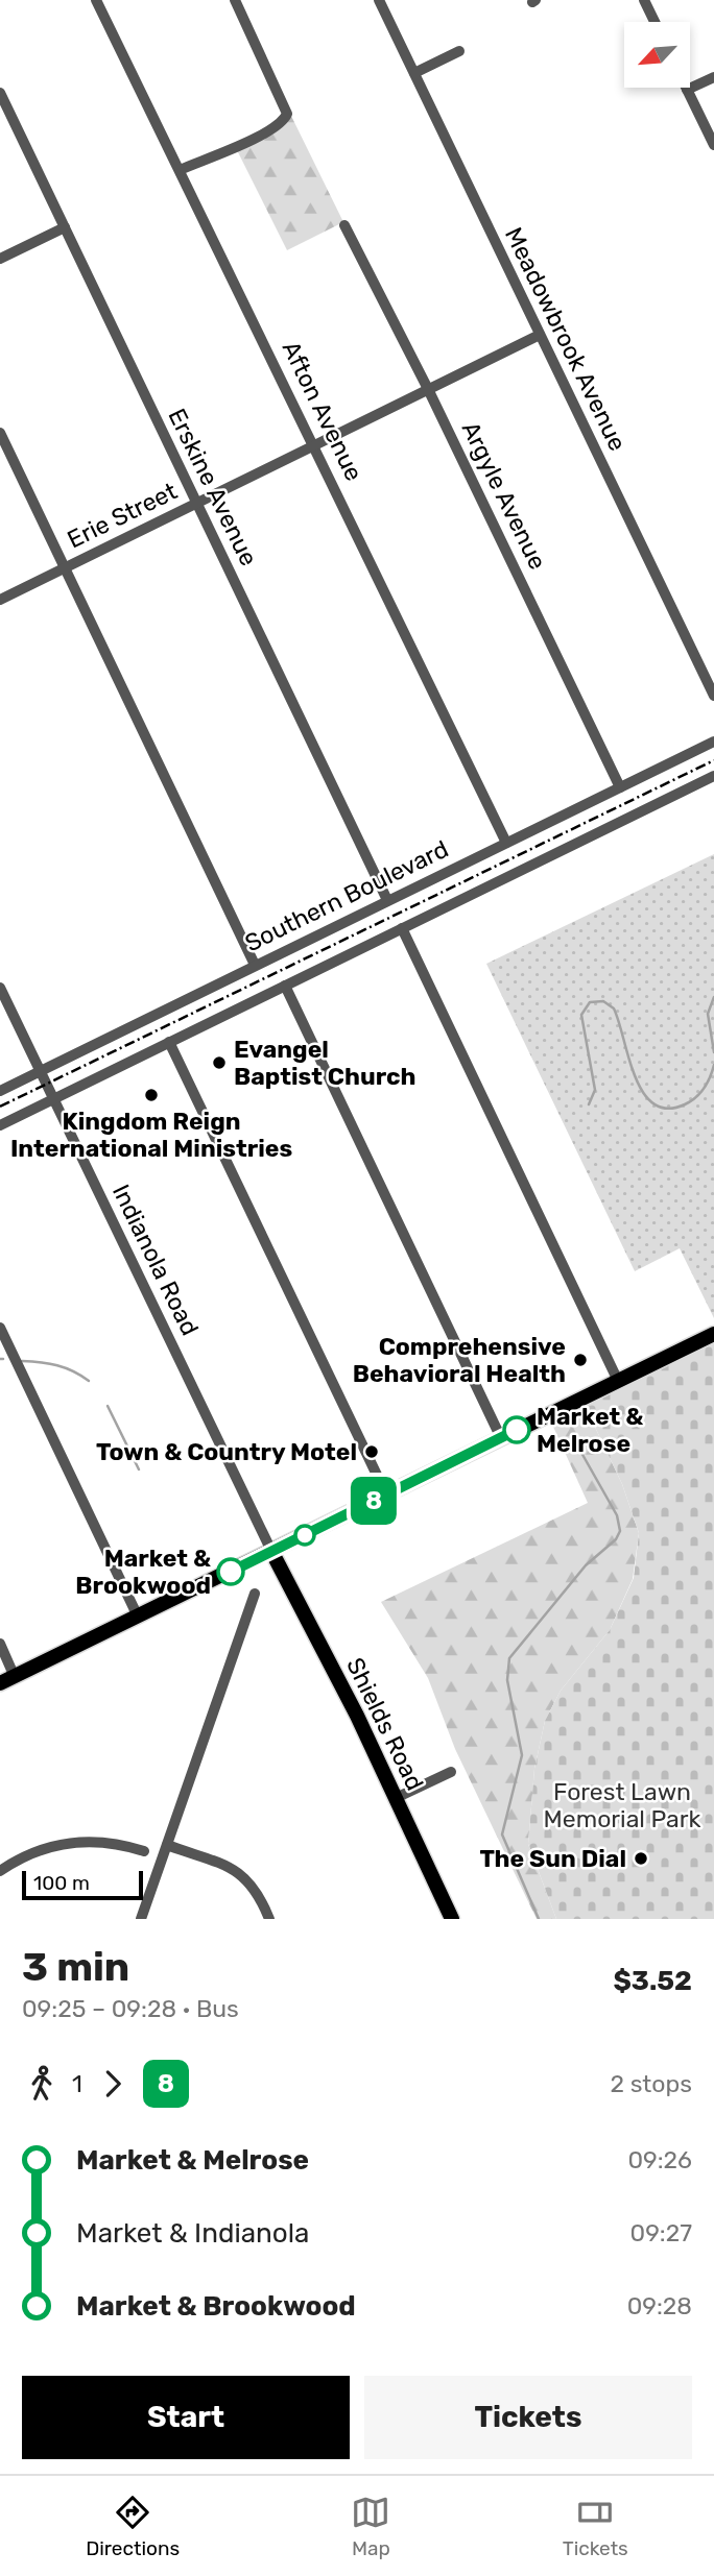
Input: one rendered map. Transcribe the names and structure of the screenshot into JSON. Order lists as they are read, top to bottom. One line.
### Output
{"streets":{"main road":["Shields Road"],"street":["Meadowbrook Avenue","Afton Avenue","Erskine Avenue","Argyle Avenue","Erie Street","Southern Boulevard","Indianola Road"]},"crossings":[["Meadowbrook Avenue","Erie Street"],["Afton Avenue","Erie Street"],["Afton Avenue","Southern Boulevard"],["Erskine Avenue","Erie Street"],["Erskine Avenue","Southern Boulevard"],["Argyle Avenue","Erie Street"],["Argyle Avenue","Southern Boulevard"],["Southern Boulevard","Indianola Road"],["Indianola Road","Shields Road"]],"parks":["Forest Lawn Memorial Park"],"places":["Evangel Baptist Church","Kingdom Reign International Ministries","Comprehensive Behavioral Health","Market & Melrose","Town & Country Motel","Market & Brookwood","The Sun Dial"],"lines":["bus line 8"],"scale_bar":"100 m","north":"bottom left","page":{"on_map":"8","scale":"100 m","heading":["3 min","09:25 – 09:28 · Bus","$3.52"],"legs":["1","8","2 stops"],"list":[{"name":"Market & Melrose","value":"09:26"},{"name":"Market & Indianola","value":"09:27"},{"name":"Market & Brookwood","value":"09:28"}],"buttons":["Start","Tickets"],"tabs":["Directions","Map","Tickets"]}}
